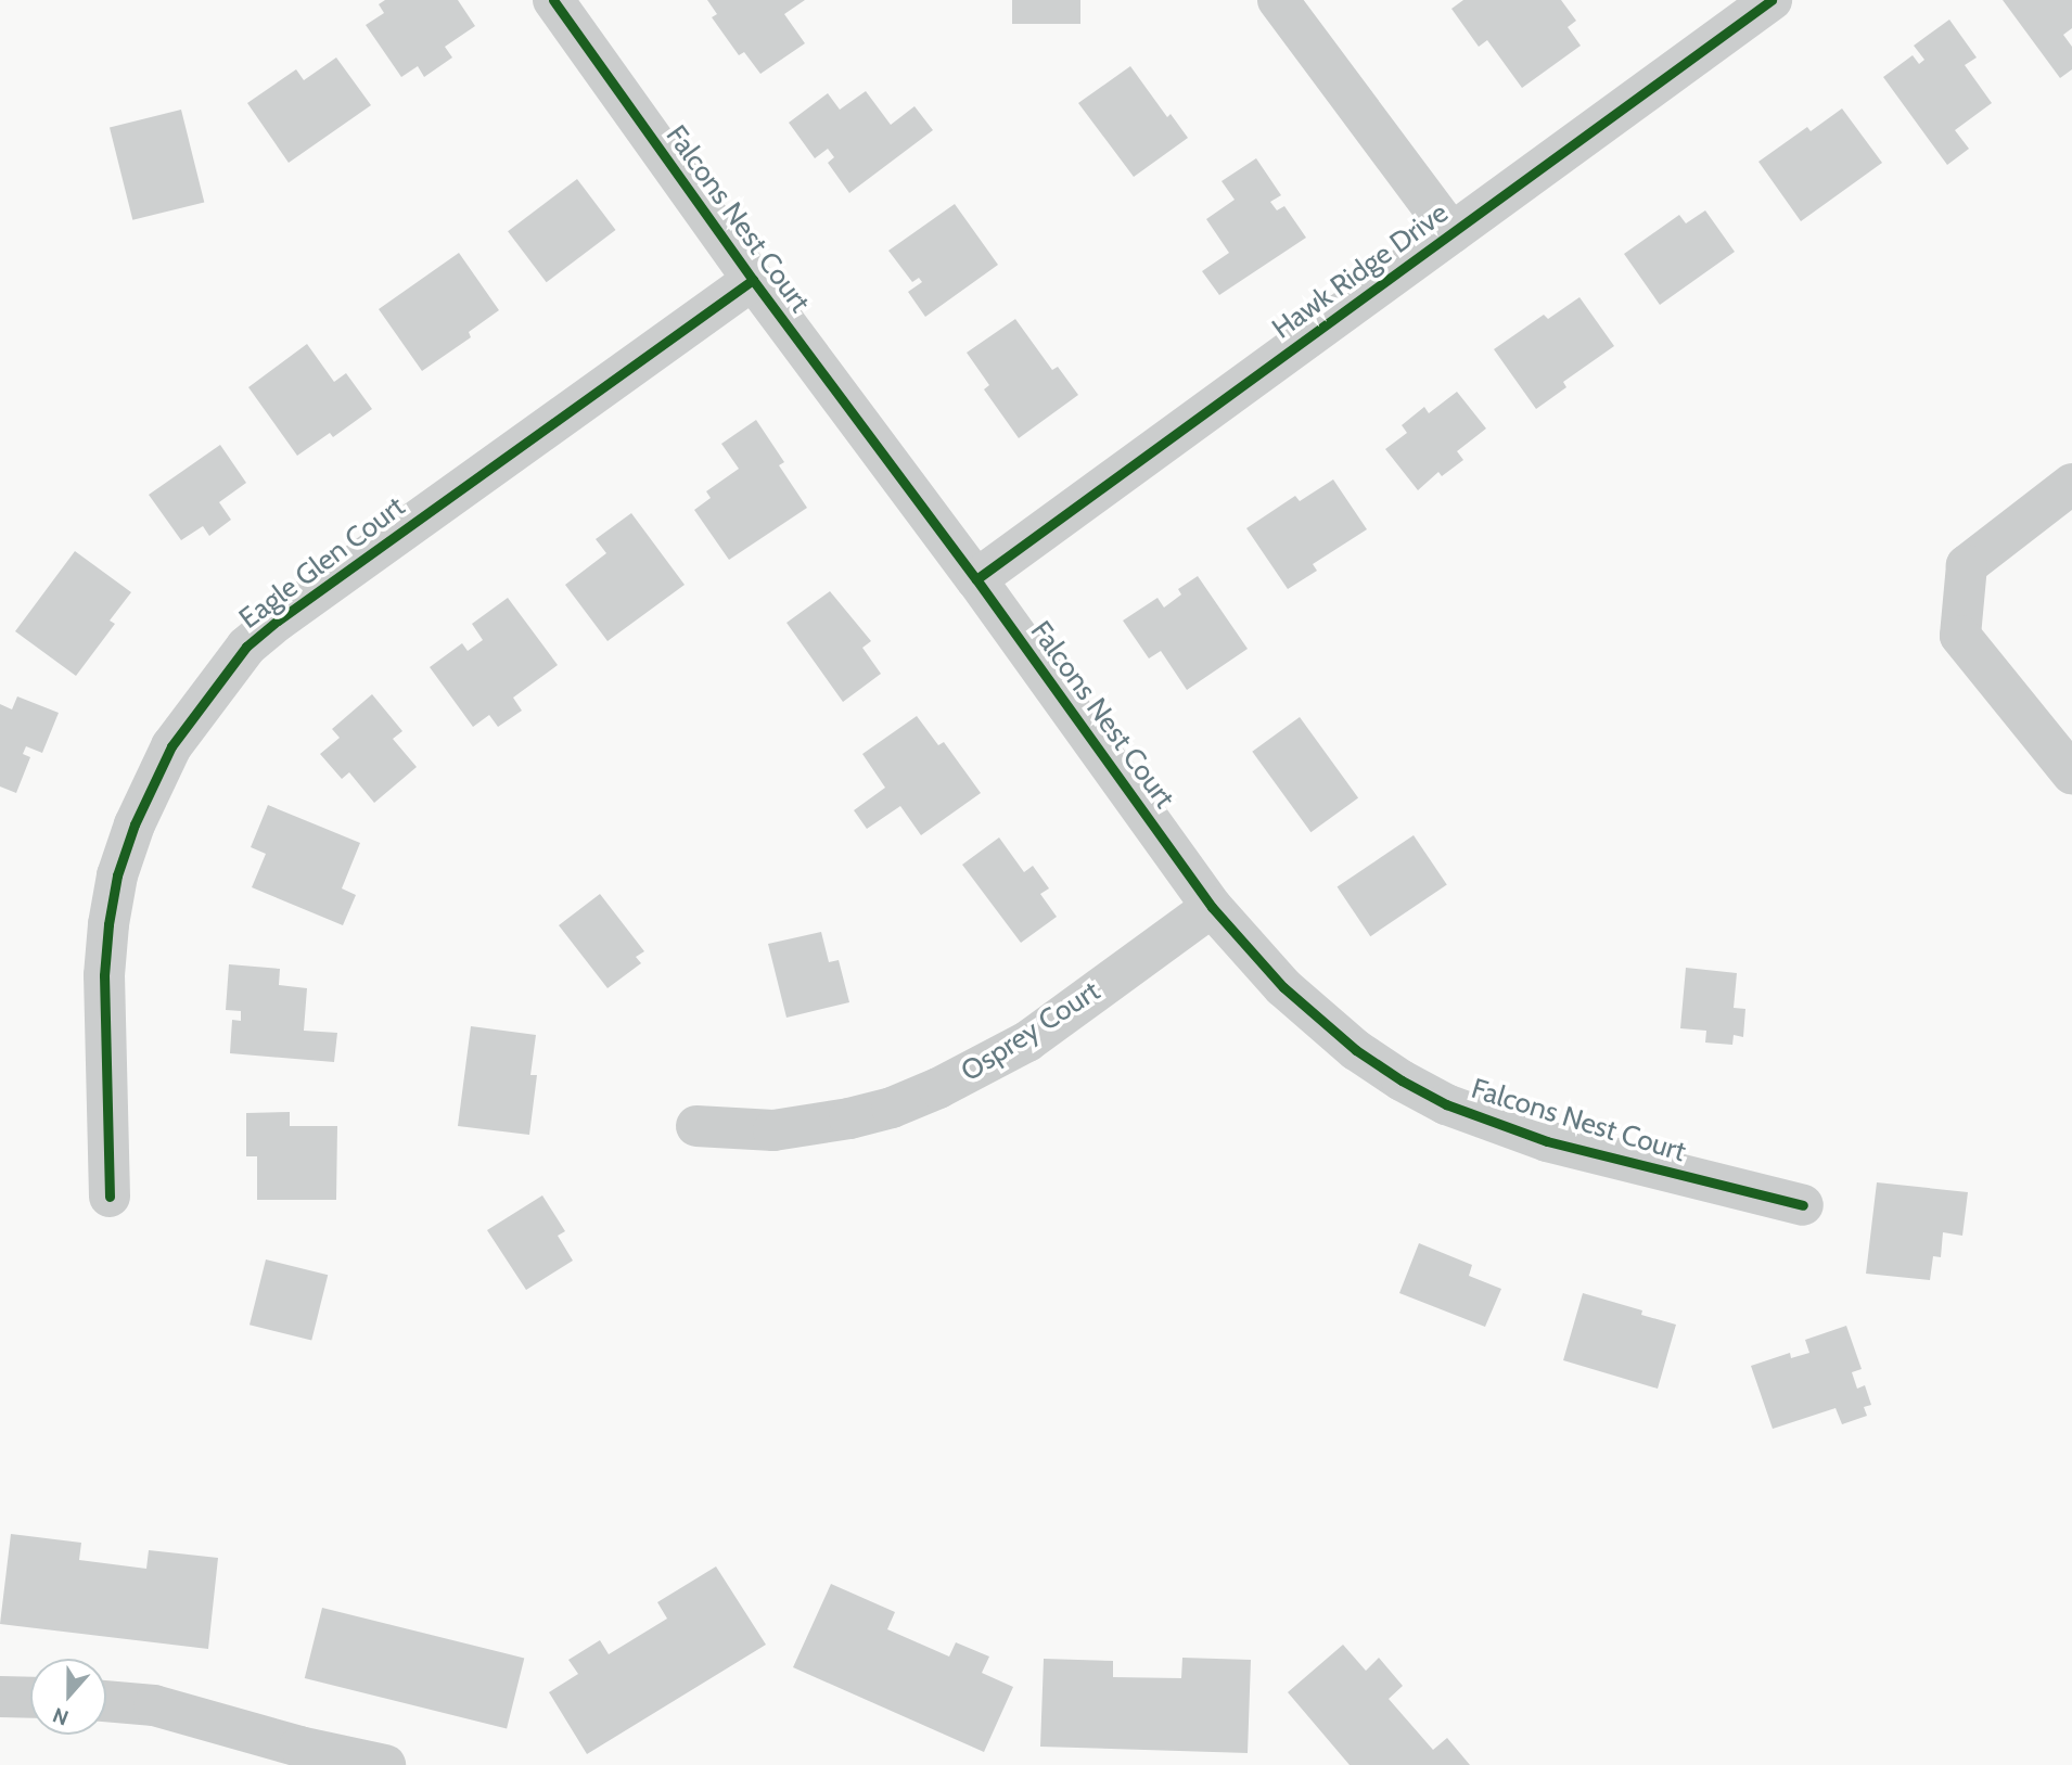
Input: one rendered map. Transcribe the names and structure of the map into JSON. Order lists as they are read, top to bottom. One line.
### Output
{"streets":{"street":["Falcons Nest Court","Hawk Ridge Drive","Eagle Glen Court","Osprey Court"]},"crossings":[["Falcons Nest Court","Hawk Ridge Drive"],["Falcons Nest Court","Eagle Glen Court"],["Falcons Nest Court","Osprey Court"]],"north":"bottom"}
